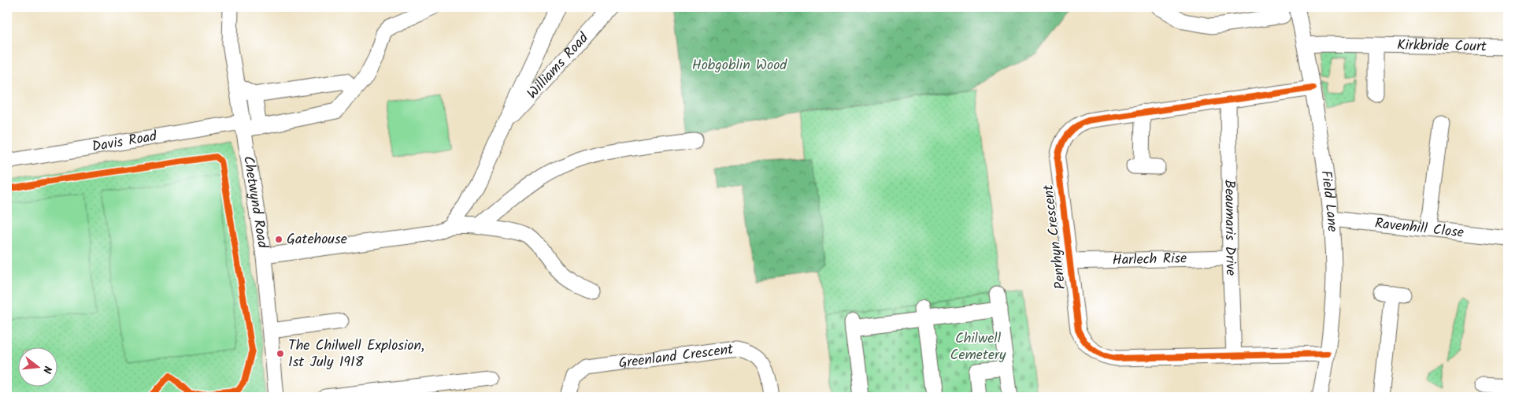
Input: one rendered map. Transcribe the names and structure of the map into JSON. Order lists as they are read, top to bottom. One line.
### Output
{"streets":{"street":["Kirkbride Court","Williams Road","Davis Road","Chetwynd Road","Field Lane","Ravenhill Close","Beaumaris Drive","Penrhyn Crescent","Harlech Rise","Greenland Crescent"]},"crossings":[["Kirkbride Court","Field Lane"],["Davis Road","Chetwynd Road"],["Field Lane","Ravenhill Close"],["Field Lane","Penrhyn Crescent"],["Beaumaris Drive","Penrhyn Crescent"],["Beaumaris Drive","Harlech Rise"],["Penrhyn Crescent","Harlech Rise"]],"parks":["Hobgoblin Wood","Chilwell Cemetery"],"places":["Gatehouse","The Chilwell Explosion, 1st July 1918"],"north":"right"}
